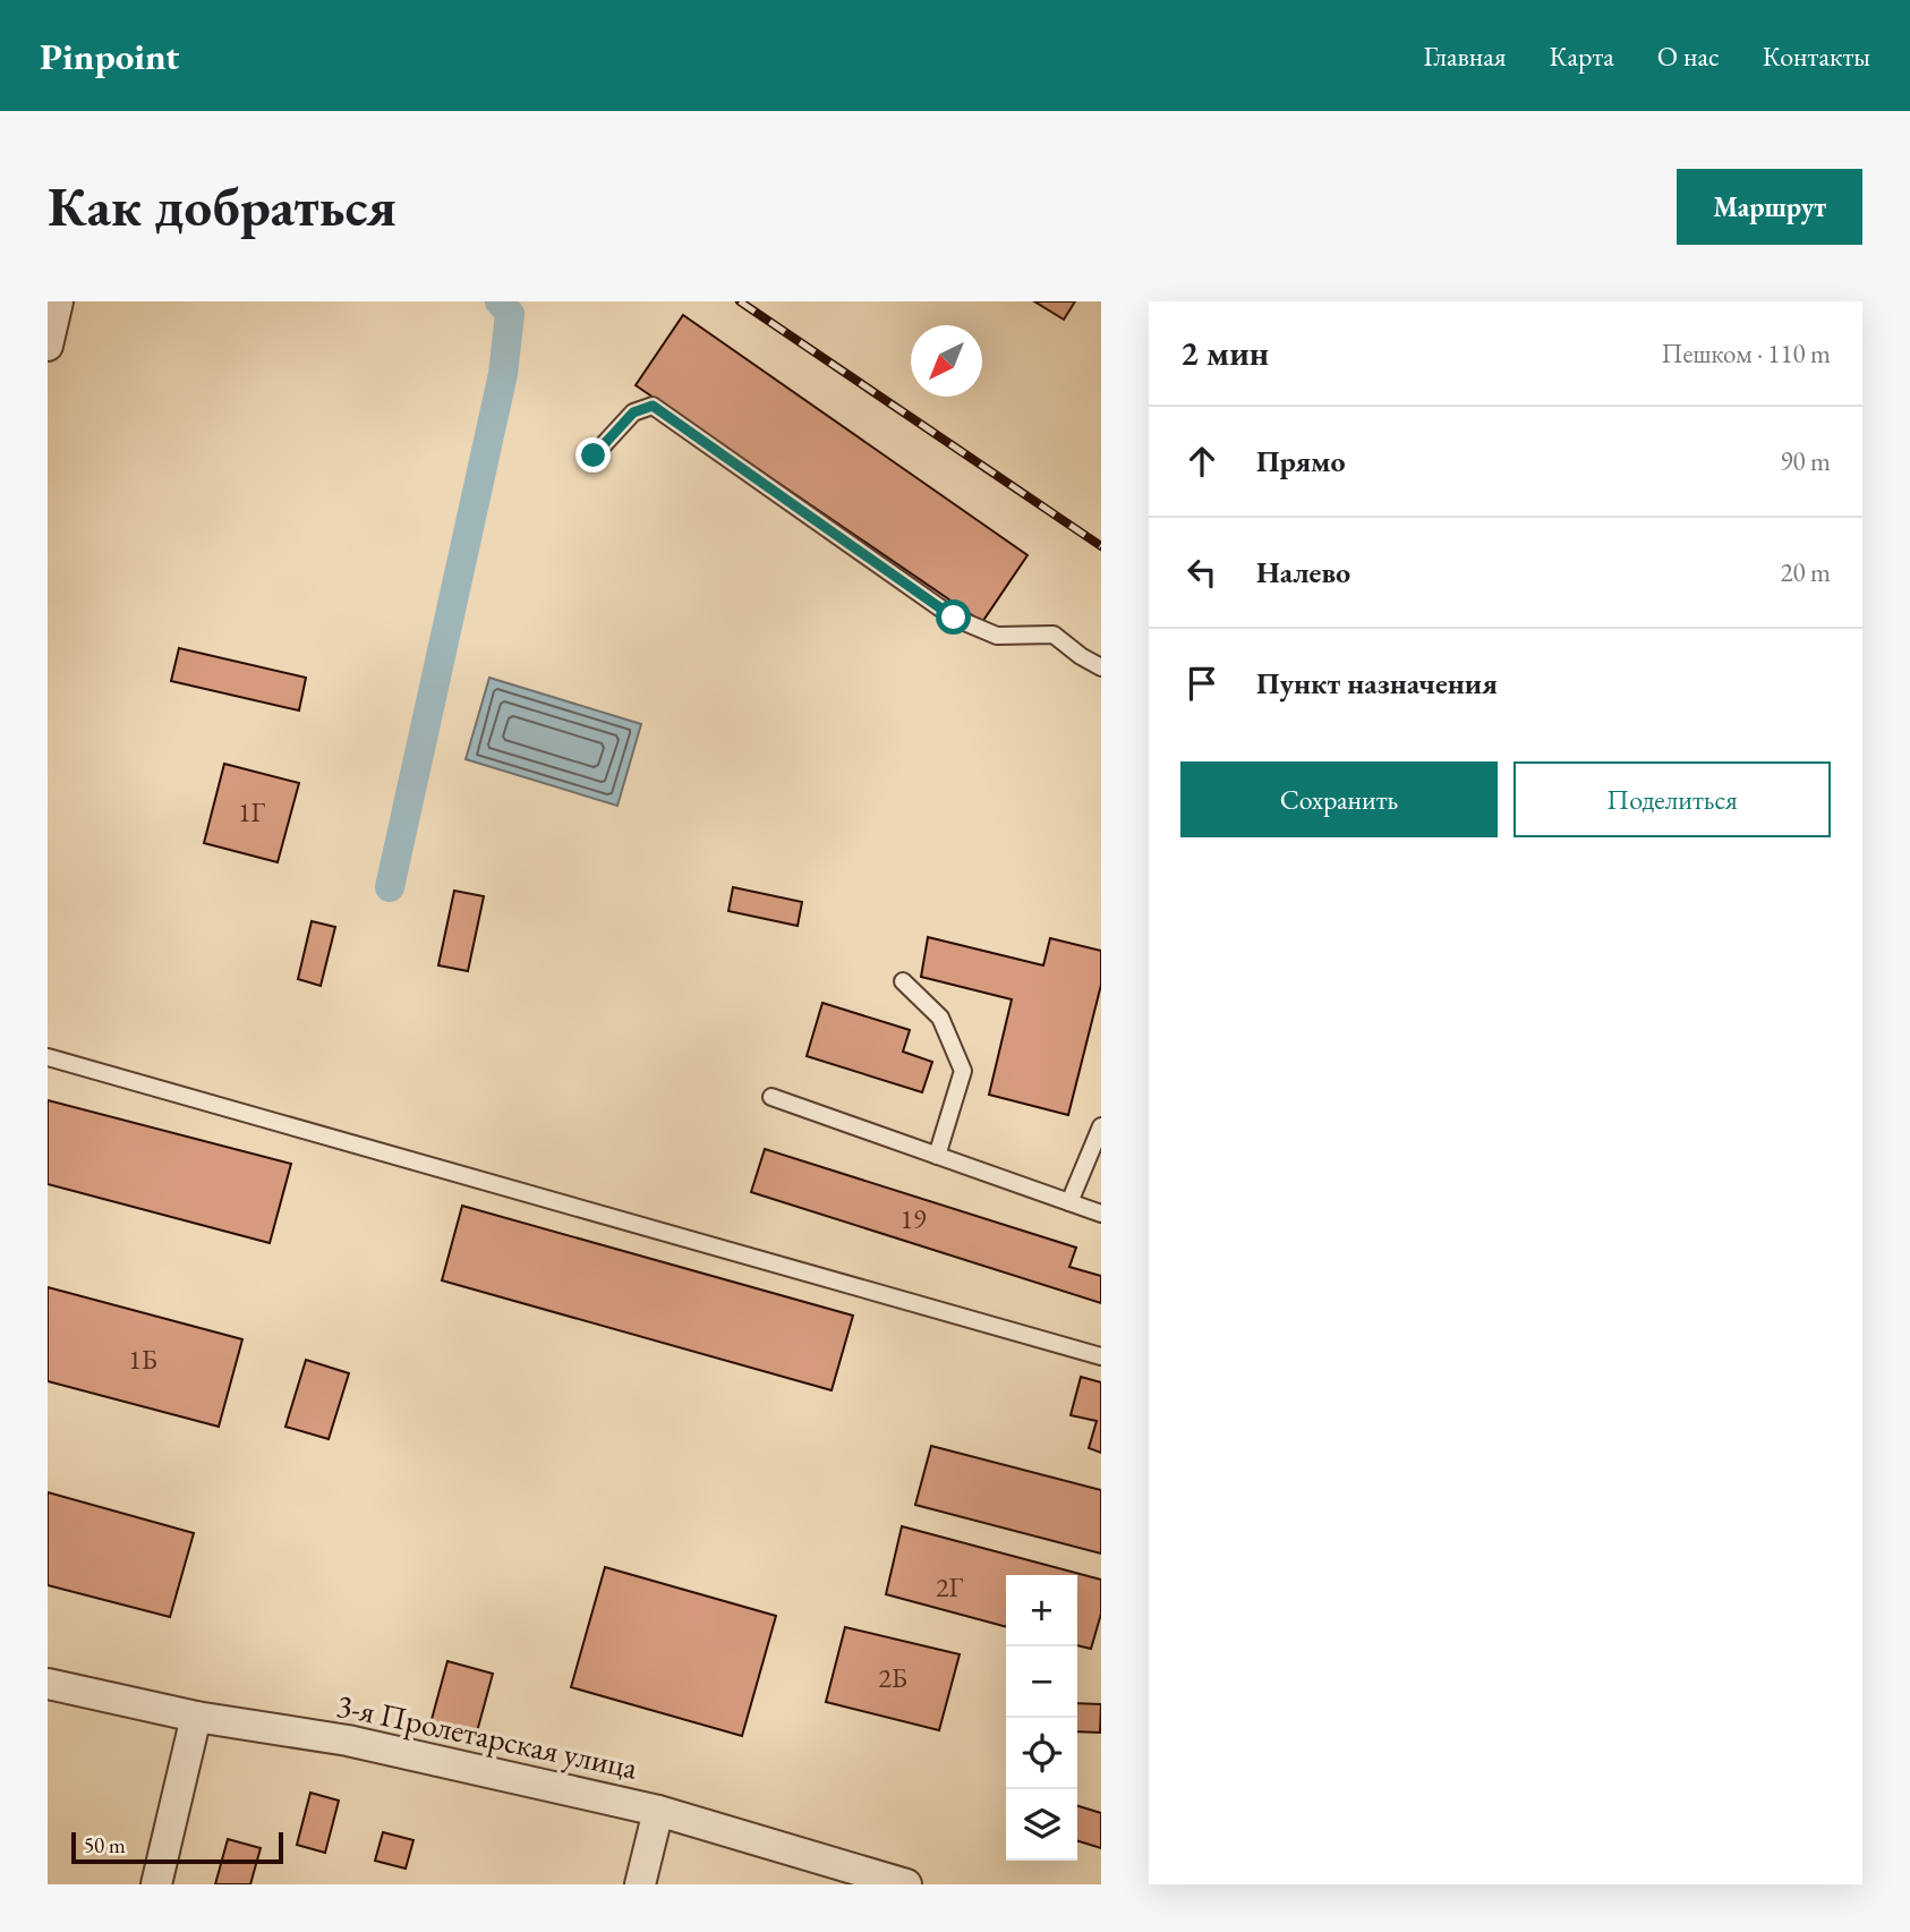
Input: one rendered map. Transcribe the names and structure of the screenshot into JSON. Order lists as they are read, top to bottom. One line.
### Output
{"streets":{"street":["3-я Пролетарская улица"]},"house_numbers":["1Г","19","1Б","2Г","2Б"],"scale_bar":"50 m","north":"bottom left","page":{"header":"Pinpoint","nav":["Главная","Карта","О нас","Контакты"],"buttons":["Маршрут",["Сохранить","Поделиться"]],"title":"Как добраться","heading":["2 мин","Пешком · 110 m"],"list":[["Прямо","90 m"],["Налево","20 m"],"Пункт назначения"],"map_buttons":["+","−"],"scale":"50 m"}}
